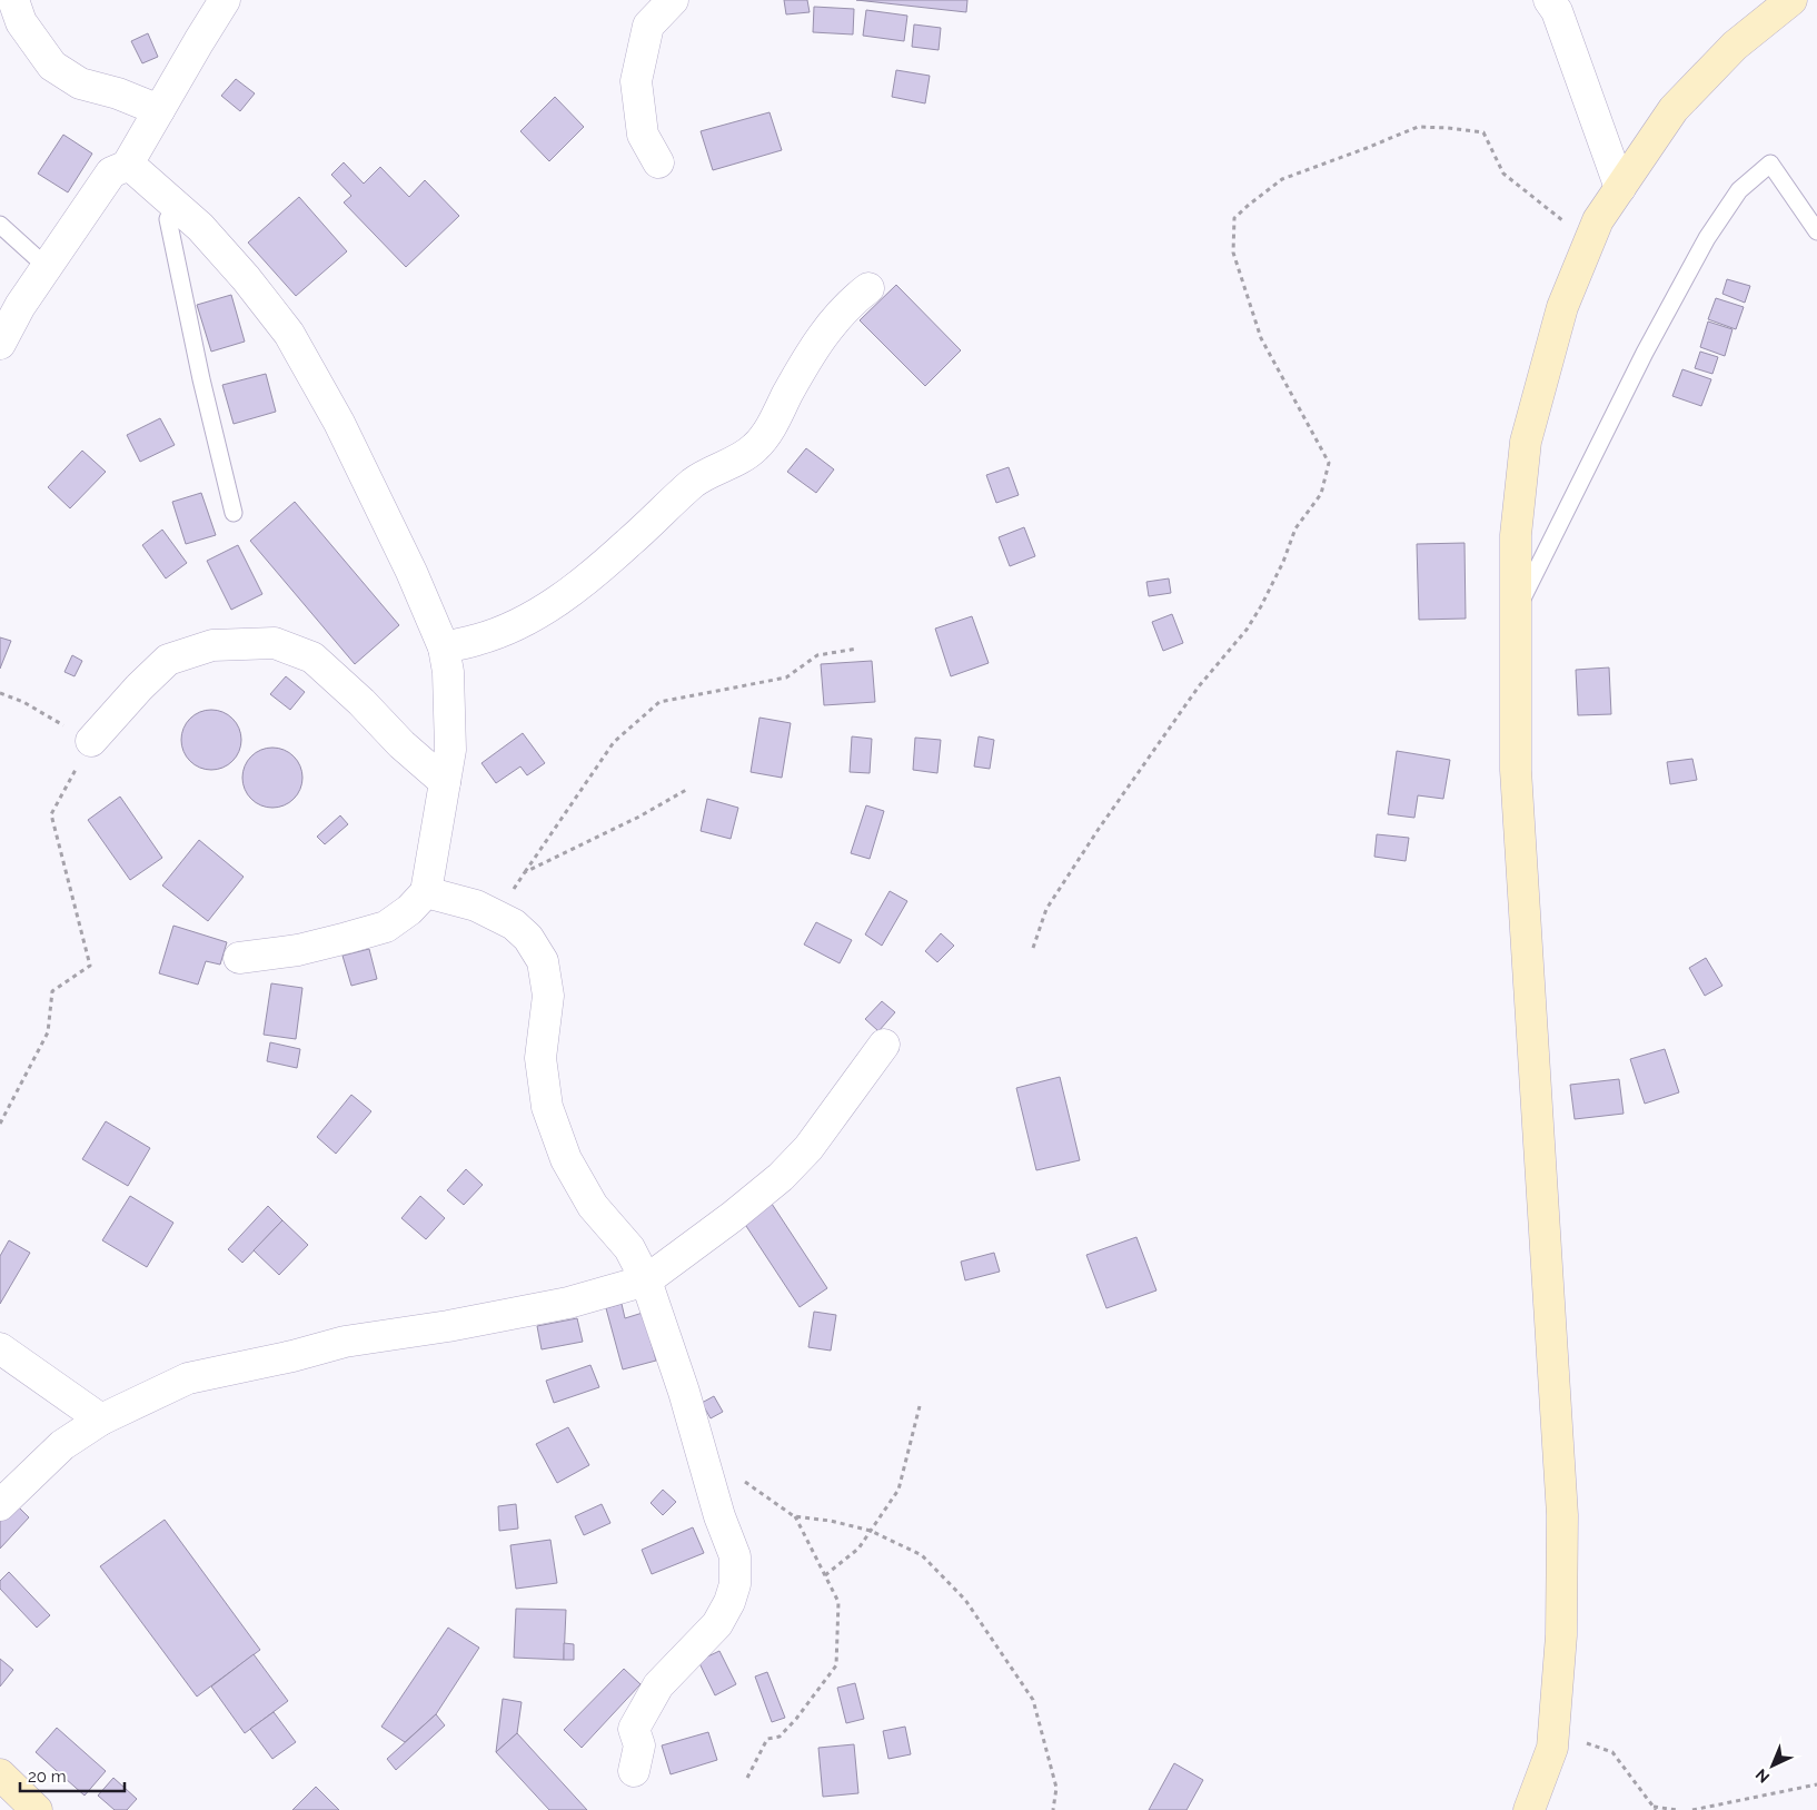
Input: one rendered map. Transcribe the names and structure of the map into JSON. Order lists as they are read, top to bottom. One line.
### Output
{"scale_bar":"20 m","north":"bottom left"}
